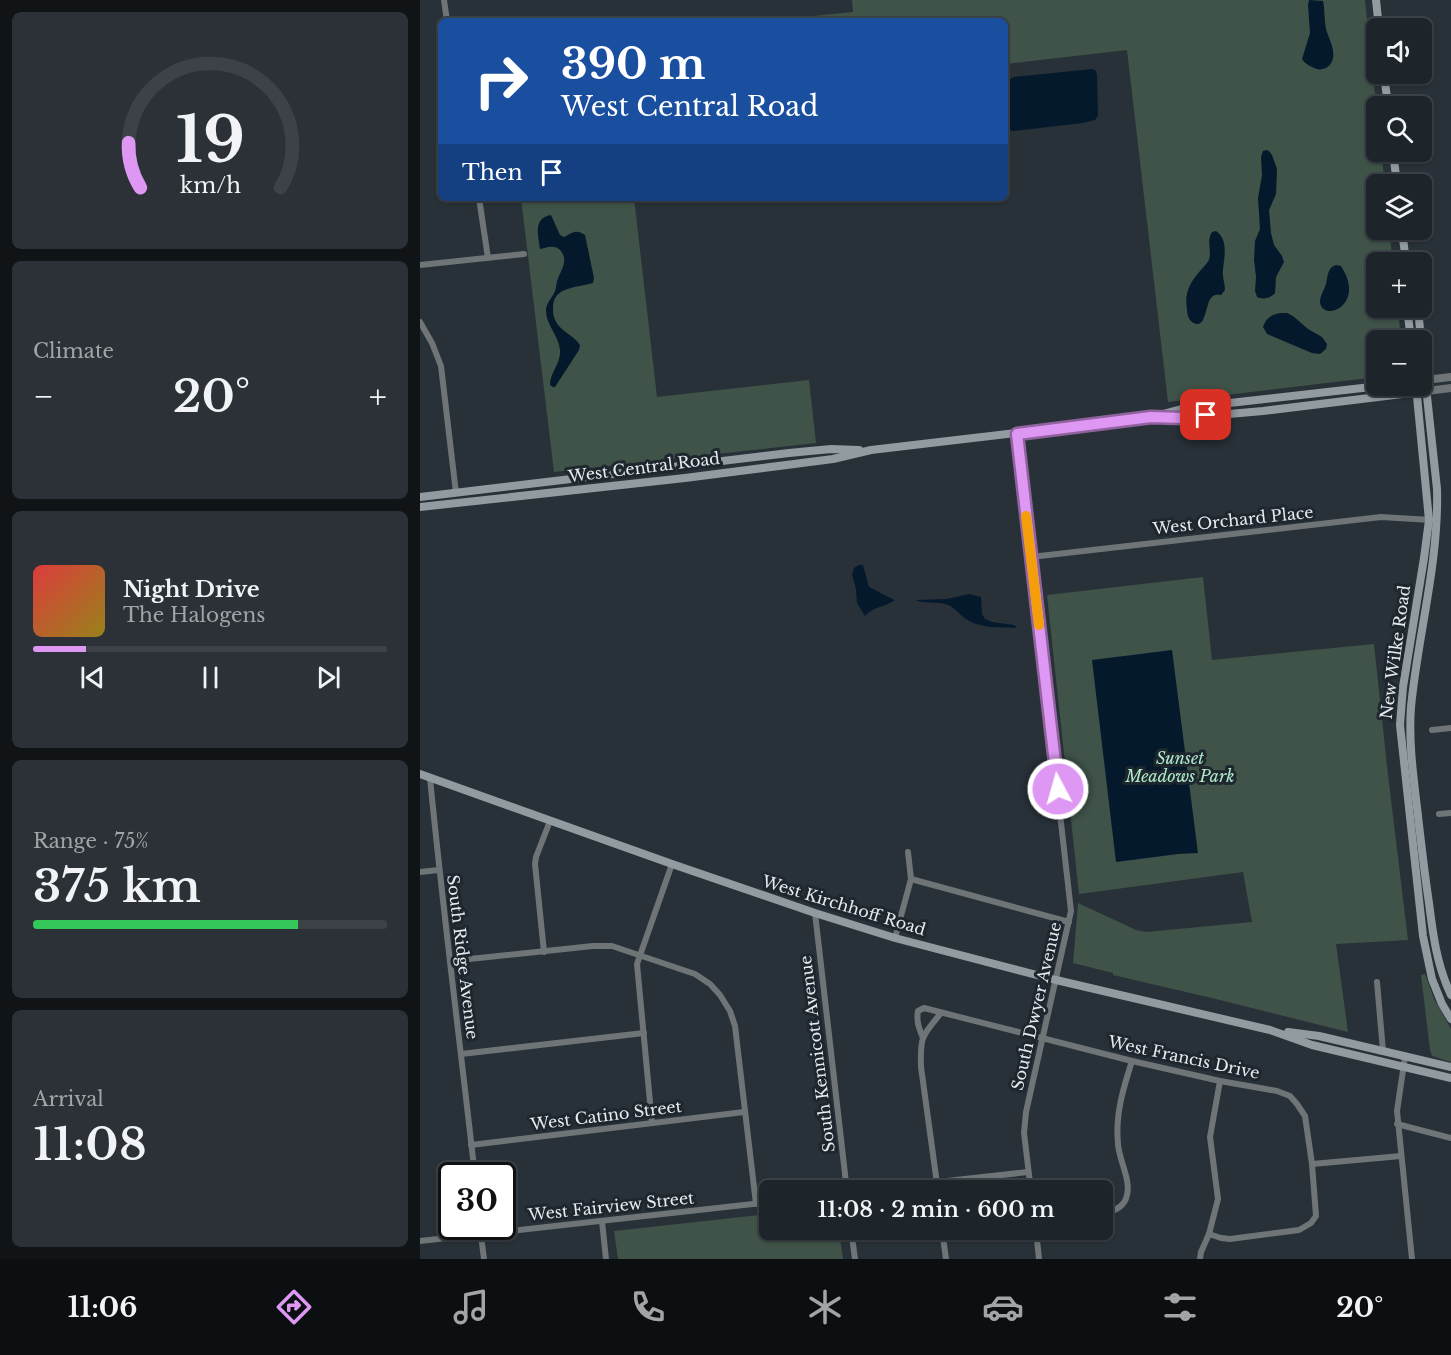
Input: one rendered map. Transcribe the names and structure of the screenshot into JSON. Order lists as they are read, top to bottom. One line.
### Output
{"streets":{"main road":["West Central Road","New Wilke Road","West Kirchhoff Road"],"street":["West Orchard Place","South Ridge Avenue","South Dwyer Avenue","South Kennicott Avenue","West Francis Drive","West Catino Street","West Fairview Street"]},"crossings":[["West Central Road","South Dwyer Avenue"],["West Orchard Place","New Wilke Road"],["West Orchard Place","South Dwyer Avenue"],["West Kirchhoff Road","South Ridge Avenue"],["West Kirchhoff Road","South Dwyer Avenue"],["West Kirchhoff Road","South Kennicott Avenue"],["South Ridge Avenue","West Catino Street"],["South Dwyer Avenue","West Francis Drive"]],"parks":["Sunset Meadows Park"],"page":{"map_buttons":["+","−"],"turn":["390 m","West Central Road"],"then":"Then","tile":["Climate",["Range · 75%","375 km"],["Arrival","11:08"]],"heat":["−","20°","+"],"song":["Night Drive","The Halogens"],"limit":"30","trip":"11:08 · 2 min · 600 m","tabs":["11:06","20°"],"gauge":["19","km/h"]}}
